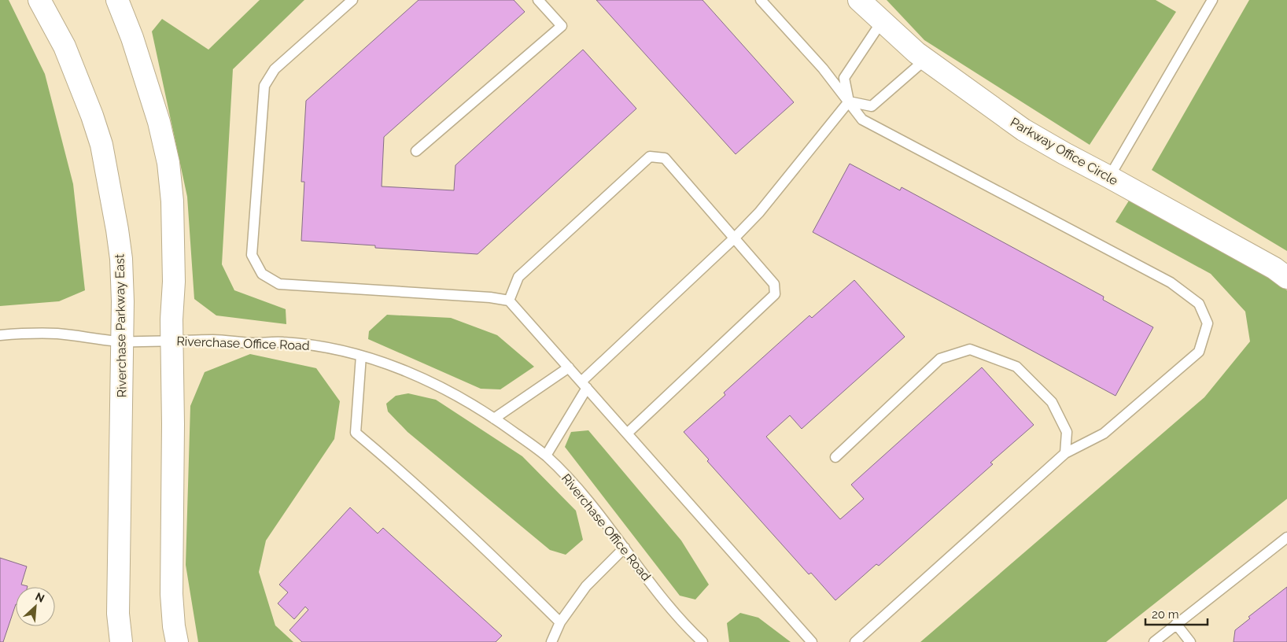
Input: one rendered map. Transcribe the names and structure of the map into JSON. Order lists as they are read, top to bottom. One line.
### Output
{"streets":{"street":["Parkway Office Circle","Riverchase Parkway East"],"lane":["Riverchase Office Road"]},"crossings":[["Riverchase Parkway East","Riverchase Office Road"]],"scale_bar":"20 m","north":"top right"}
